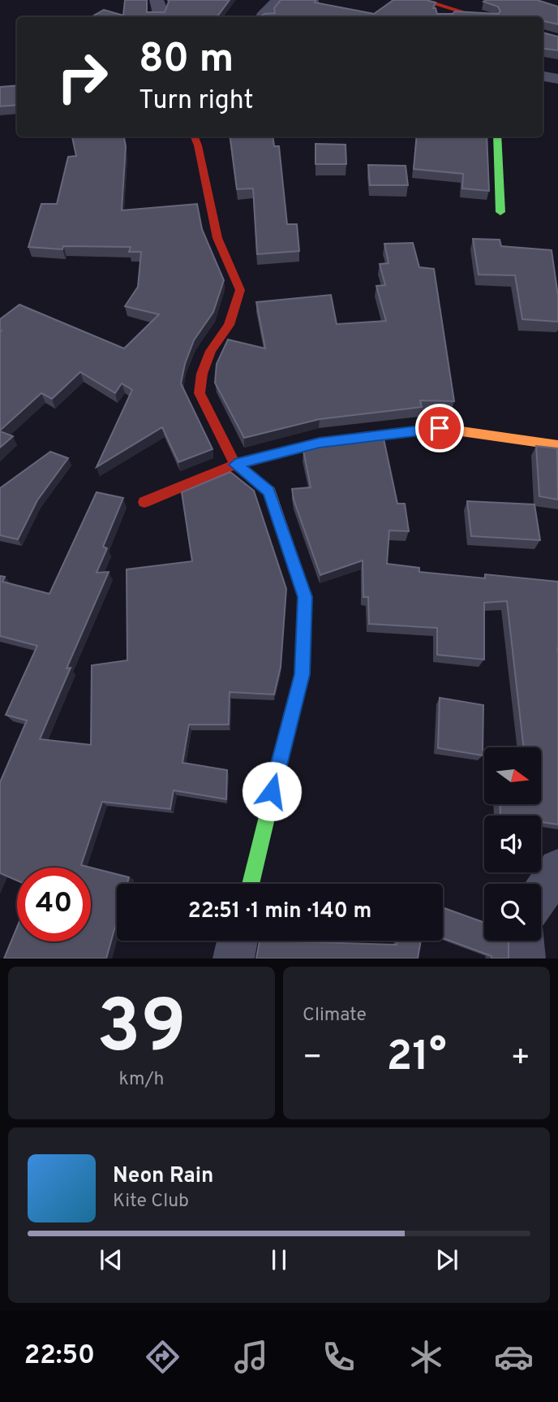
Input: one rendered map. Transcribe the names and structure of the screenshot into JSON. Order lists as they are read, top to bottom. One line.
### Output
{"north":"right","page":{"turn":["80 m","Turn right"],"limit":"40","trip":"22:51 · 1 min · 140 m","tile":[["39","km/h"],"Climate"],"heat":["−","21°","+"],"song":["Neon Rain","Kite Club"],"tabs":"22:50"}}
